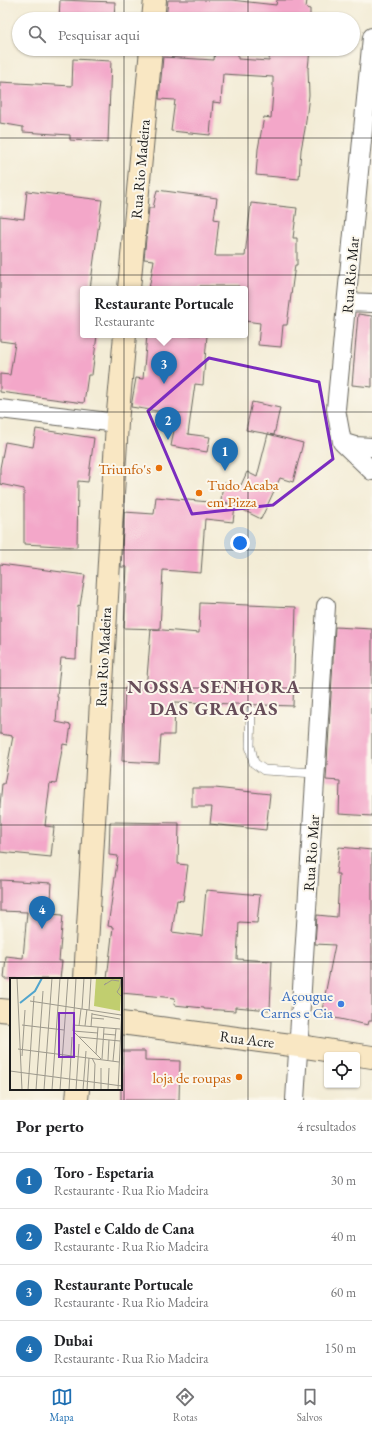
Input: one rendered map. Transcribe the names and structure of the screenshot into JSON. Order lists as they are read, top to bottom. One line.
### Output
{"streets":{"street":["Rua Rio Madeira","Rua Rio Mar","Rua Acre"]},"crossings":[["Rua Rio Mar","Rua Acre"]],"districts":["NOSSA SENHORA DAS GRAÇAS"],"places":["Triunfo's","Tudo Acaba em Pizza","Açougue Carnes e Cia","loja de roupas"],"page":{"search":"Pesquisar aqui","popup":["Restaurante Portucale","Restaurante"],"pins":["3","2","1","4"],"heading":["Por perto","4 resultados"],"list":[{"mark":"1","name":"Toro - Espetaria","note":"Restaurante · Rua Rio Madeira","value":"30 m"},{"mark":"2","name":"Pastel e Caldo de Cana","note":"Restaurante · Rua Rio Madeira","value":"40 m"},{"mark":"3","name":"Restaurante Portucale","note":"Restaurante · Rua Rio Madeira","value":"60 m"},{"mark":"4","name":"Dubai","note":"Restaurante · Rua Rio Madeira","value":"150 m"}],"nav":["Mapa","Rotas","Salvos"]}}
